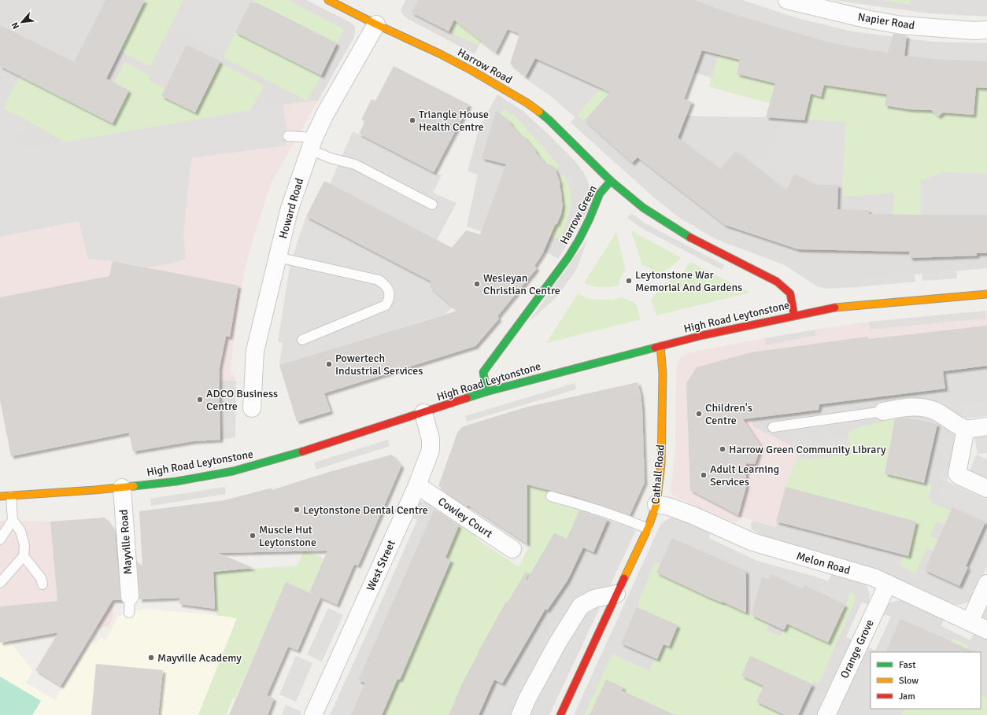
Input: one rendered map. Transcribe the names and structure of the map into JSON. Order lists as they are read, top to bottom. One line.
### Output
{"streets":{"street":["Napier Road","Harrow Road","Howard Road","Harrow Green","High Road Leytonstone","Cathall Road","Cowley Court","Mayville Road","Melon Road","West Street","Orange Grove"]},"crossings":[["Harrow Road","Howard Road"],["Harrow Road","Harrow Green"],["Harrow Green","High Road Leytonstone"],["High Road Leytonstone","Cathall Road"],["High Road Leytonstone","Mayville Road"],["High Road Leytonstone","West Street"],["Cathall Road","Melon Road"],["Cowley Court","West Street"],["Melon Road","Orange Grove"]],"places":["Triangle House Health Centre","Leytonstone War Memorial And Gardens","Wesleyan Christian Centre","Powertech Industrial Services","ADCO Business Centre","Children's Centre","Harrow Green Community Library","Adult Learning Services","Leytonstone Dental Centre","Muscle Hut Leytonstone","Mayville Academy"],"legend":["Fast","Slow","Jam"],"north":"bottom left"}
